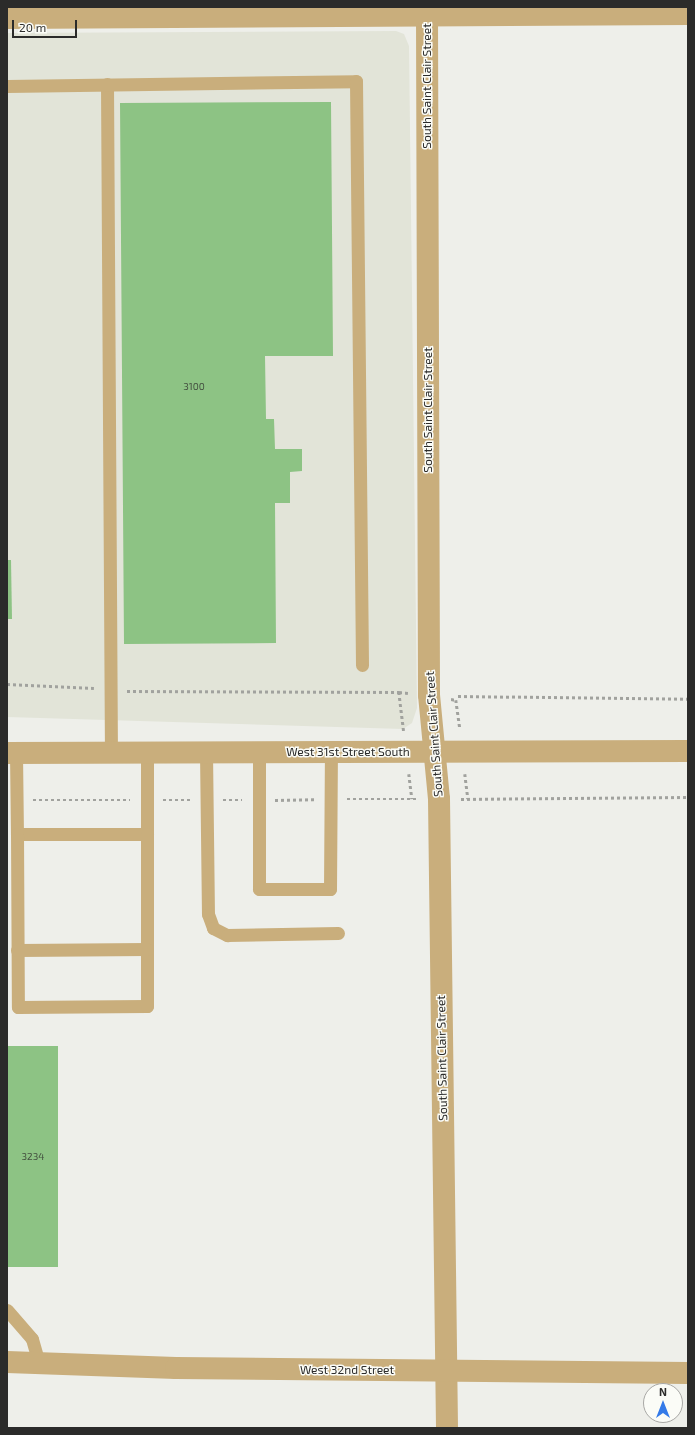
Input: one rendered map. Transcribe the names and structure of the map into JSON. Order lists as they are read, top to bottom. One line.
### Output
{"streets":{"street":["South Saint Clair Street","West 31st Street South","West 32nd Street"]},"crossings":[["South Saint Clair Street","West 31st Street South"],["South Saint Clair Street","West 32nd Street"]],"house_numbers":["3100","3234"],"scale_bar":"20 m","north":"top"}
